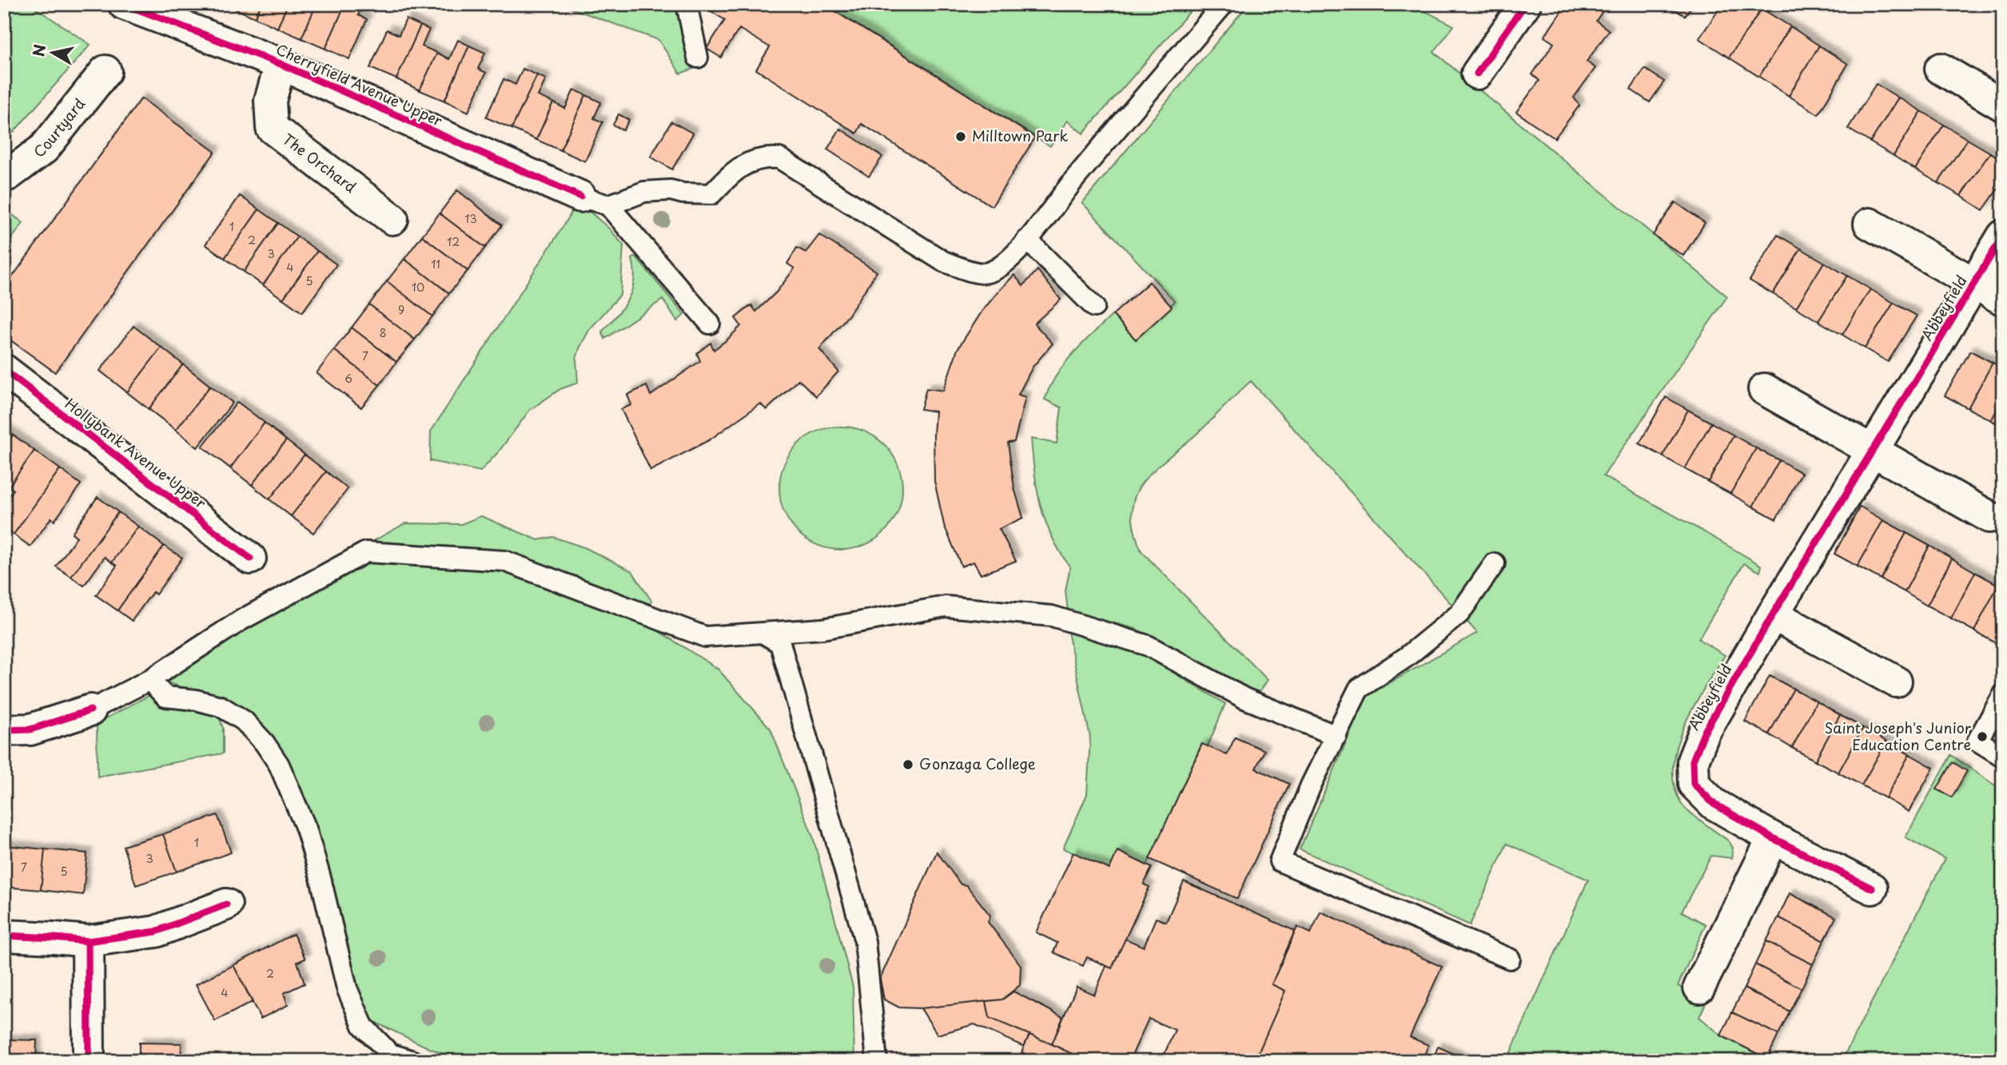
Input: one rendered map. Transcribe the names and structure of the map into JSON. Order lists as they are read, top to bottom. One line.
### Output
{"streets":{"street":["Cherryfield Avenue Upper","Courtyard","The Orchard","Abbeyfield","Hollybank Avenue Upper"]},"crossings":[["Cherryfield Avenue Upper","The Orchard"]],"places":["Milltown Park","Saint Joseph's Junior Education Centre","Gonzaga College"],"house_numbers":["13","1","2","12","3","11","4","5","10","9","8","7","6","1","3","7","5","2","4"],"north":"left"}
